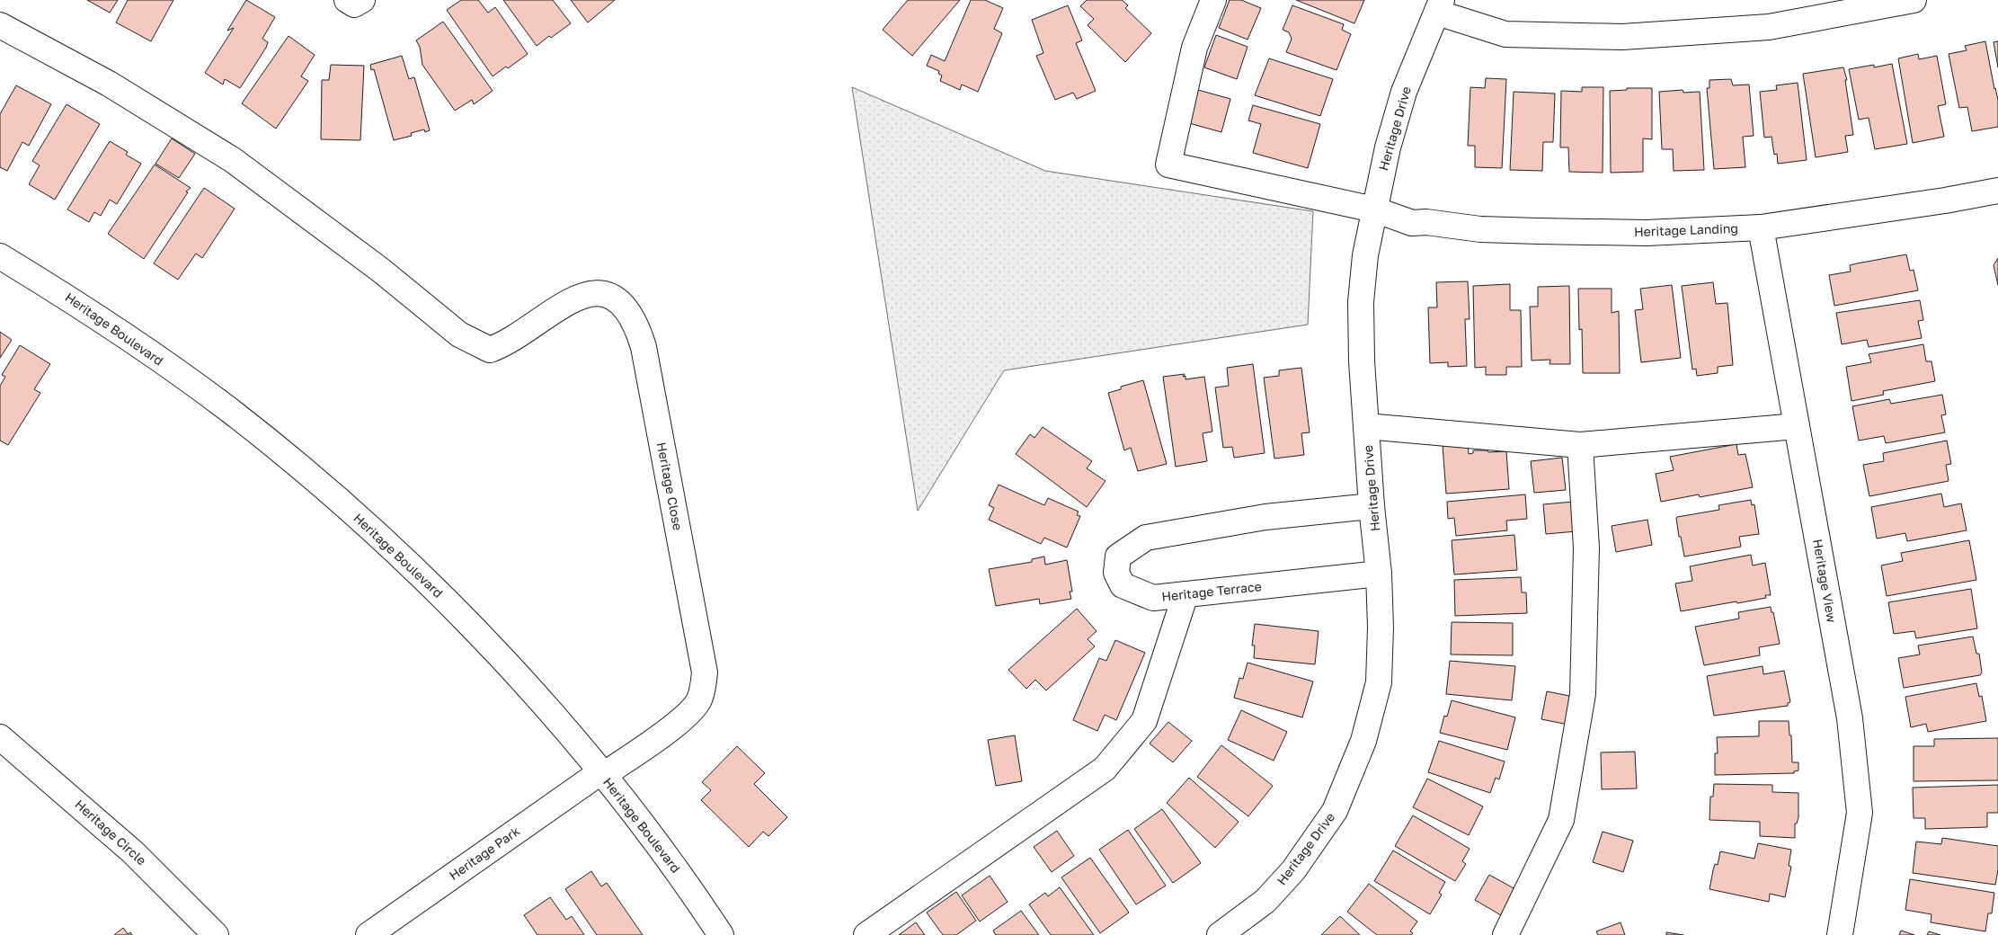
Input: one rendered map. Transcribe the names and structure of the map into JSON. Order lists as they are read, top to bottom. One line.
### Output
{"streets":{"street":["Heritage Drive","Heritage Landing","Heritage Boulevard","Heritage Close","Heritage View","Heritage Terrace","Heritage Circle","Heritage Park"]},"crossings":[["Heritage Drive","Heritage Landing"],["Heritage Drive","Heritage Terrace"],["Heritage Landing","Heritage View"],["Heritage Boulevard","Heritage Close"],["Heritage Boulevard","Heritage Park"],["Heritage Close","Heritage Park"]]}
